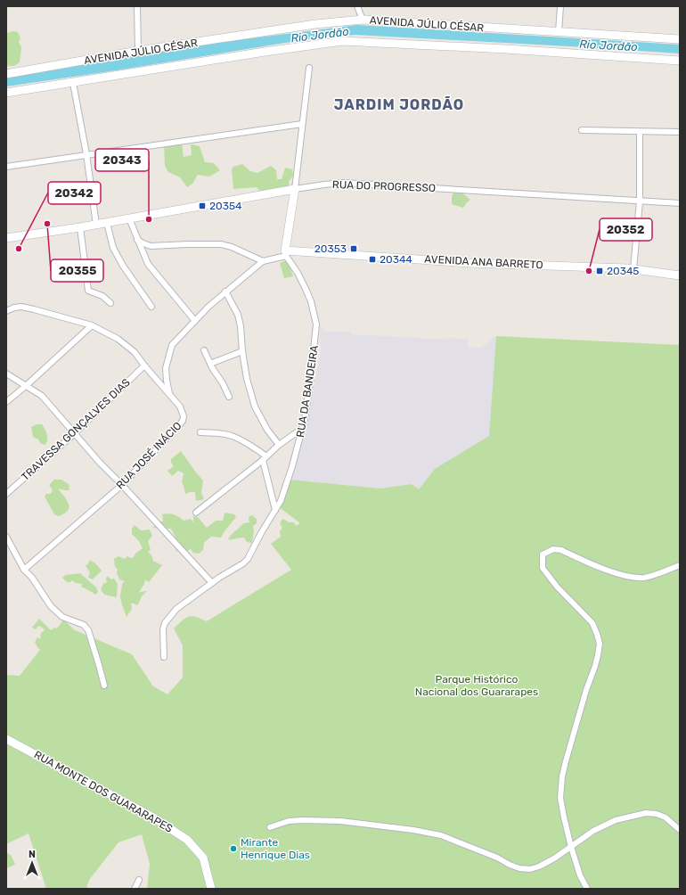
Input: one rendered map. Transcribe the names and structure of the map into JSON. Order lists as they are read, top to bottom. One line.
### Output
{"streets":{"street":["AVENIDA JÚLIO CÉSAR","RUA DO PROGRESSO","AVENIDA ANA BARRETO","RUA DA BANDEIRA","TRAVESSA GONÇALVES DIAS","RUA JOSÉ INÁCIO","RUA MONTE DOS GUARARAPES"]},"crossings":[["AVENIDA ANA BARRETO","RUA DA BANDEIRA"]],"districts":["JARDIM JORDÃO"],"water":["Rio Jordão"],"parks":["Parque Histórico Nacional dos Guararapes"],"places":{"transit":["20354","20353","20344","20345"],"other":["20343","20355","20342","20352","Mirante Henrique Dias"]},"north":"top"}
